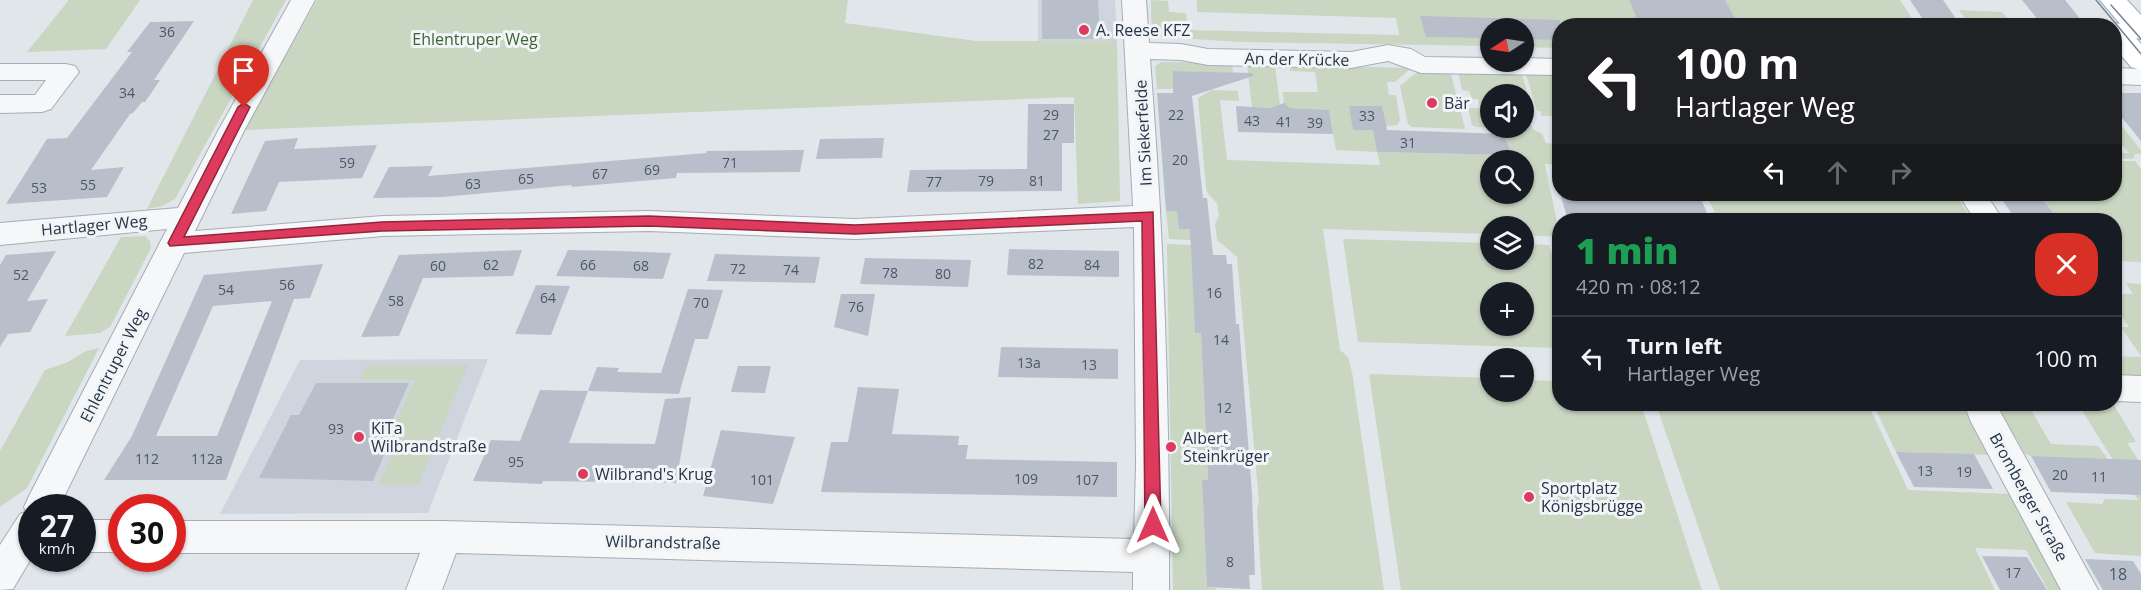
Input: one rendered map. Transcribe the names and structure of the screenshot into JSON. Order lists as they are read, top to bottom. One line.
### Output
{"streets":{"street":["An der Krücke","Im Siekerfelde","Hartlager Weg","Ehlentruper Weg","Bromberger Straße","Wilbrandstraße"]},"crossings":[["An der Krücke","Im Siekerfelde"],["Im Siekerfelde","Hartlager Weg"],["Im Siekerfelde","Wilbrandstraße"],["Hartlager Weg","Ehlentruper Weg"]],"parks":["Ehlentruper Weg"],"places":["A. Reese KFZ","Bär","KiTa Wilbrandstraße","Albert Steinkrüger","Wilbrand's Krug","Sportplatz Königsbrügge"],"house_numbers":["36","34","29","22","33","43","41","39","27","31","20","59","71","69","67","65","79","81","77","63","55","53","82","62","66","84","60","68","72","74","78","80","52","56","54","16","64","58","70","76","14","13a","13","12","93","112","112a","95","13","19","20","11","109","101","107","8","17","18"],"north":"left","page":{"map_buttons":["+","−"],"turn":["100 m","Hartlager Weg"],"heading":["1 min","420 m · 08:12"],"list":[{"name":"Turn left","note":"Hartlager Weg","value":"100 m"}],"speed":"27 km/h","limit":"30"}}
